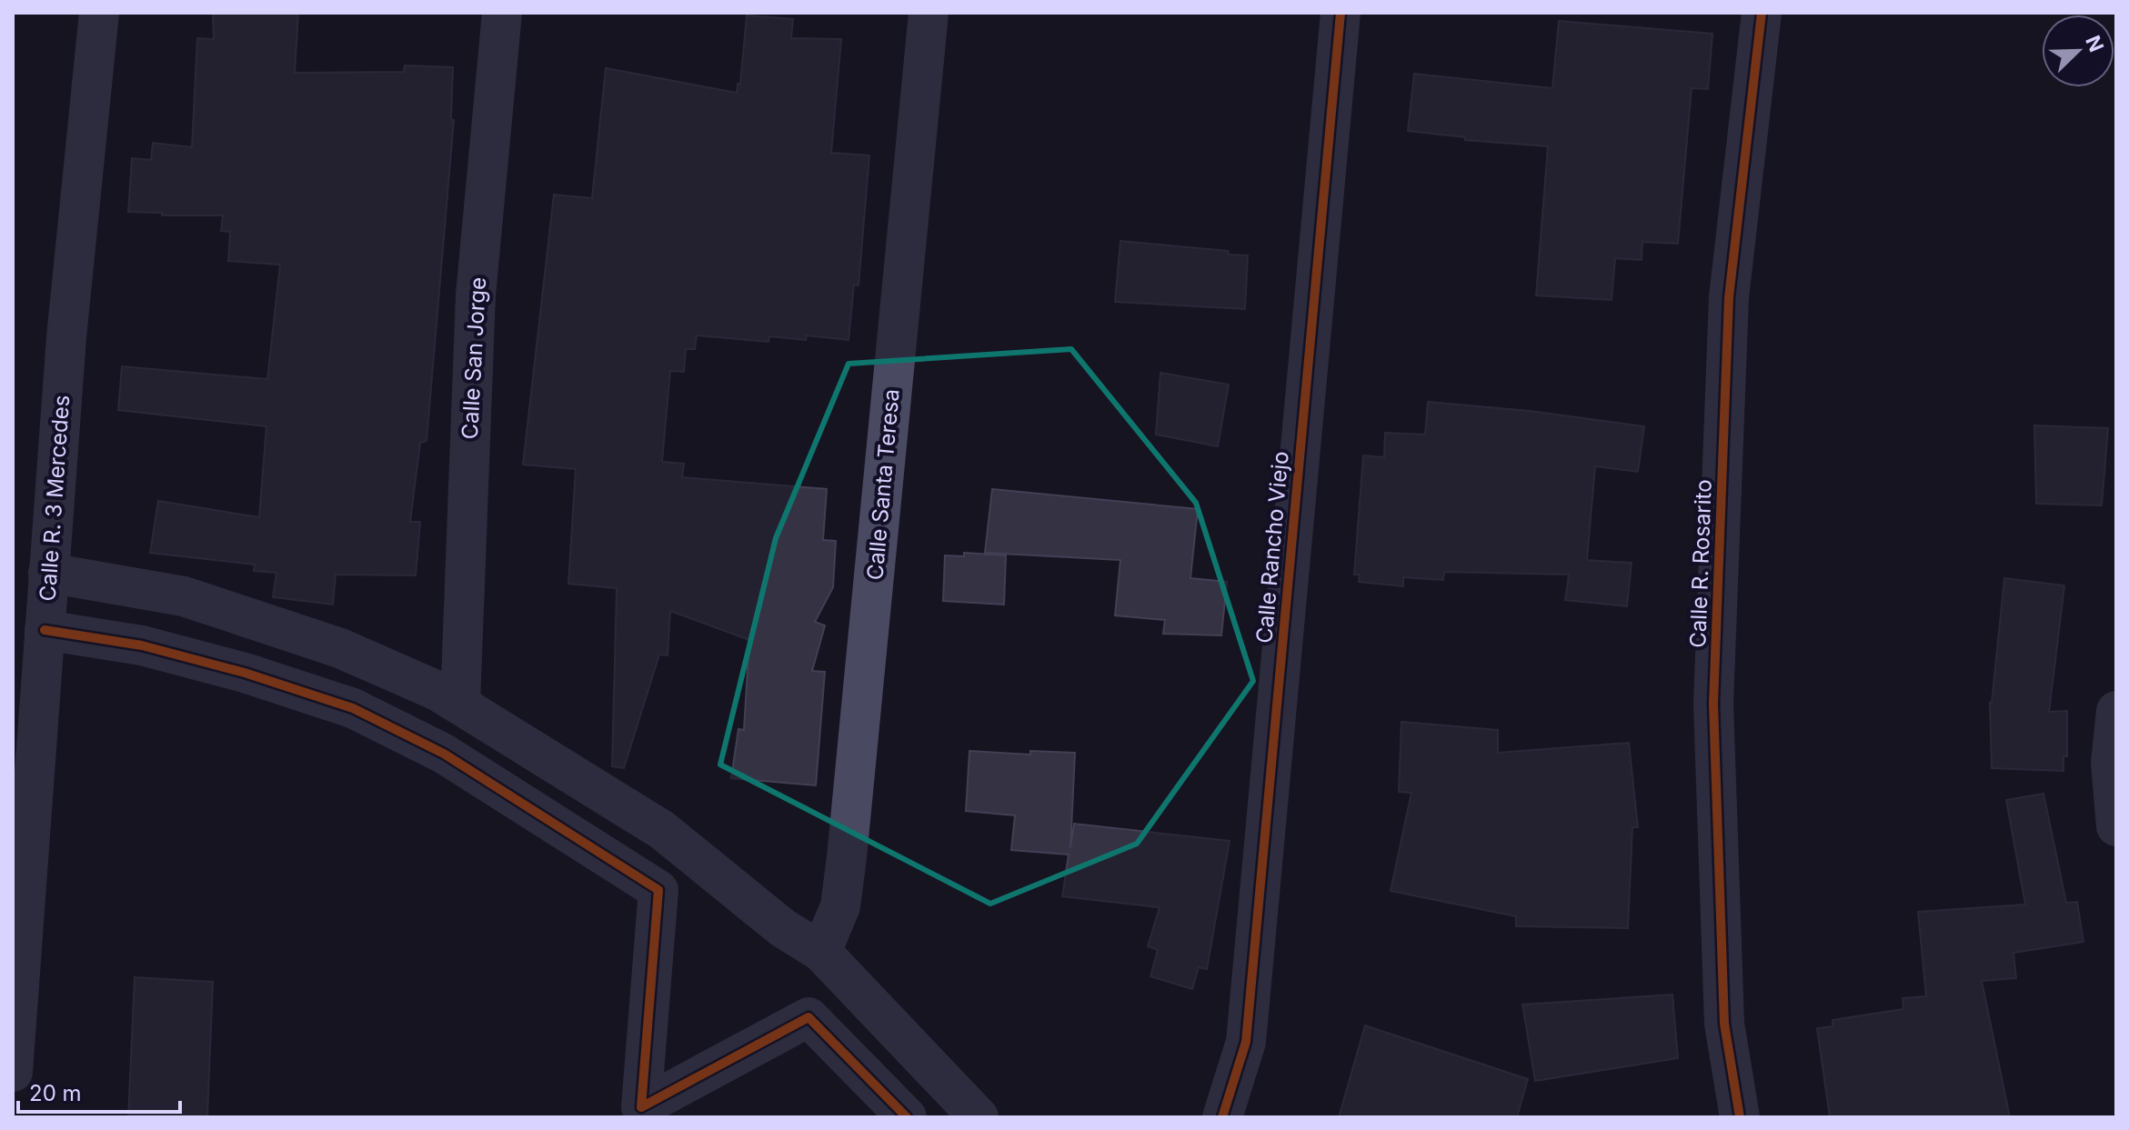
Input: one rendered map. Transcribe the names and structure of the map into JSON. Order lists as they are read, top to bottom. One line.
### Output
{"streets":{"street":["Calle San Jorge","Calle Santa Teresa","Calle R. 3 Mercedes","Calle Rancho Viejo","Calle R. Rosarito"]},"scale_bar":"20 m","north":"top right"}
